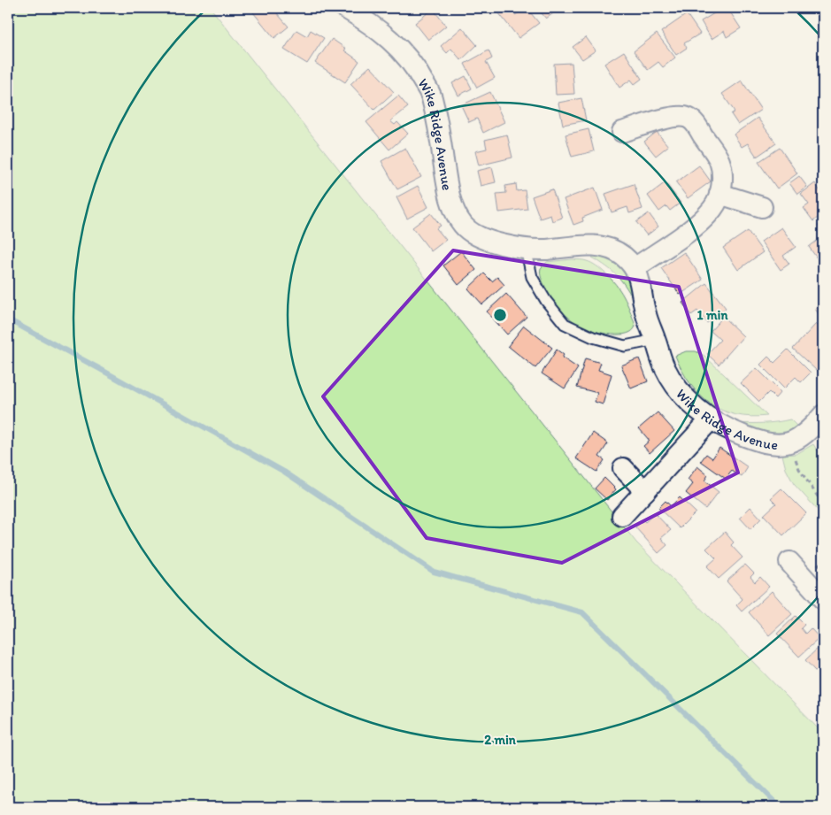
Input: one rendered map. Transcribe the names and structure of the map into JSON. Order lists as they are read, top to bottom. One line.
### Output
{"streets":{"street":["Wike Ridge Avenue"]},"rings":["1 min","2 min"]}
